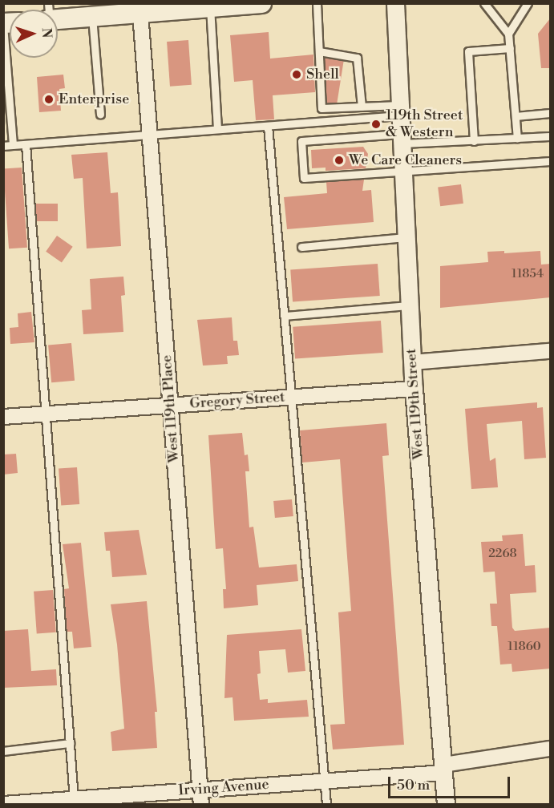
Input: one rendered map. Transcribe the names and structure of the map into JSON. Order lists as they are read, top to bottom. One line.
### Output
{"streets":{"street":["Gregory Street","West 119th Street","West 119th Place","Irving Avenue"]},"crossings":[["Gregory Street","West 119th Street"],["Gregory Street","West 119th Place"],["West 119th Street","Irving Avenue"],["West 119th Place","Irving Avenue"]],"places":["Shell","Enterprise","119th Street & Western","We Care Cleaners"],"house_numbers":["11854","2268","11860"],"scale_bar":"50 m","north":"right"}
